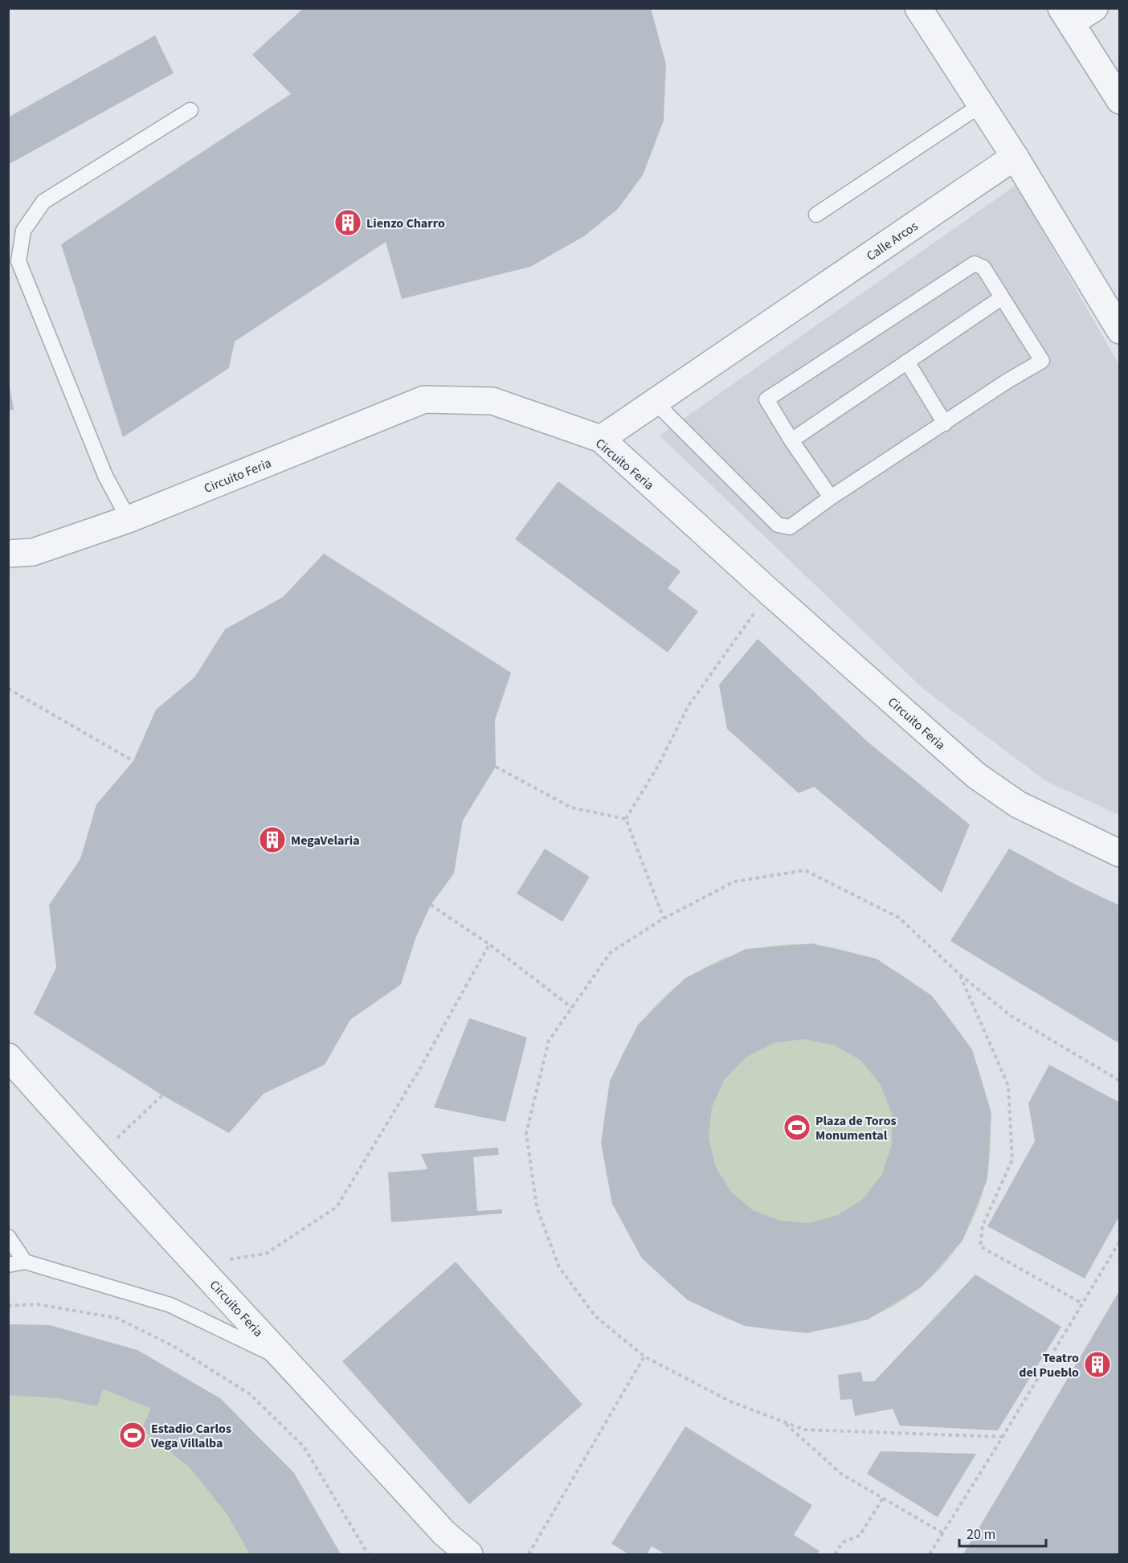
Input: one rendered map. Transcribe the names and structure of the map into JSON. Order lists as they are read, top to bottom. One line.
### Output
{"streets":{"street":["Calle Arcos","Circuito Feria"]},"crossings":[["Calle Arcos","Circuito Feria"]],"places":{"building":["Lienzo Charro","MegaVelaria","Teatro del Pueblo"],"sports":["Plaza de Toros Monumental","Estadio Carlos Vega Villalba"]},"scale_bar":"20 m"}
